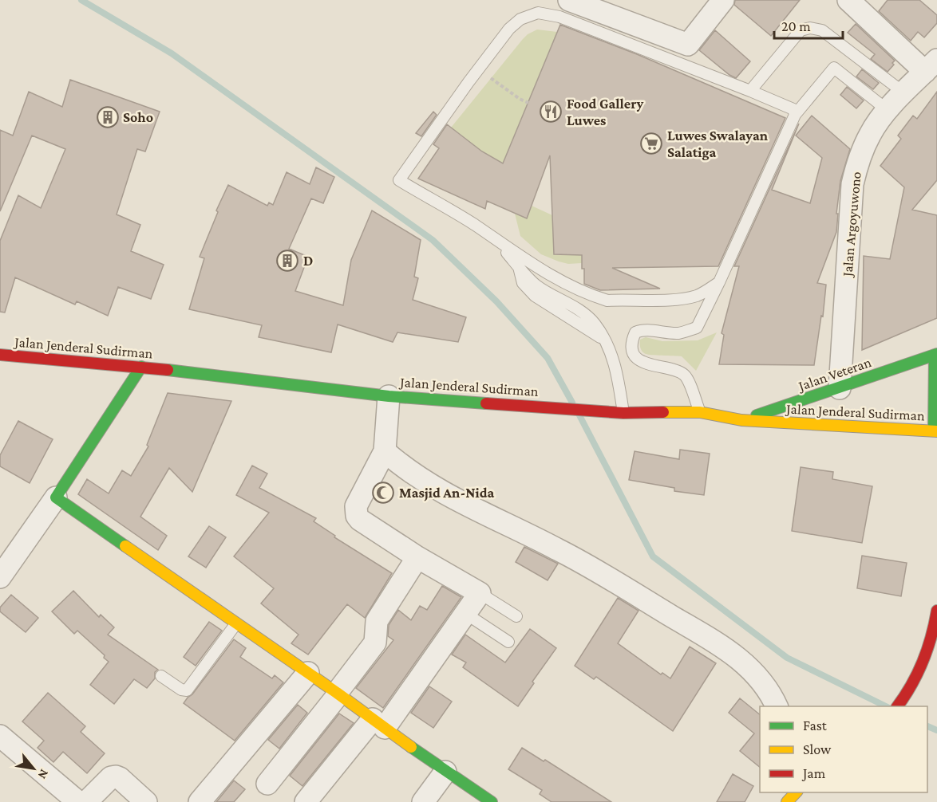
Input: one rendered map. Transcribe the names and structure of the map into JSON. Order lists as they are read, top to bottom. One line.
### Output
{"streets":{"main road":["Jalan Jenderal Sudirman","Jalan Veteran"],"street":["Jalan Argoyuwono"]},"crossings":[["Jalan Argoyuwono","Jalan Veteran"],["Jalan Jenderal Sudirman","Jalan Veteran"]],"places":{"restaurant":["Food Gallery Luwes"],"building":["Soho","D"],"supermarket":["Luwes Swalayan Salatiga"],"mosque":["Masjid An-Nida"]},"legend":["Fast","Slow","Jam"],"scale_bar":"20 m","north":"bottom right"}
